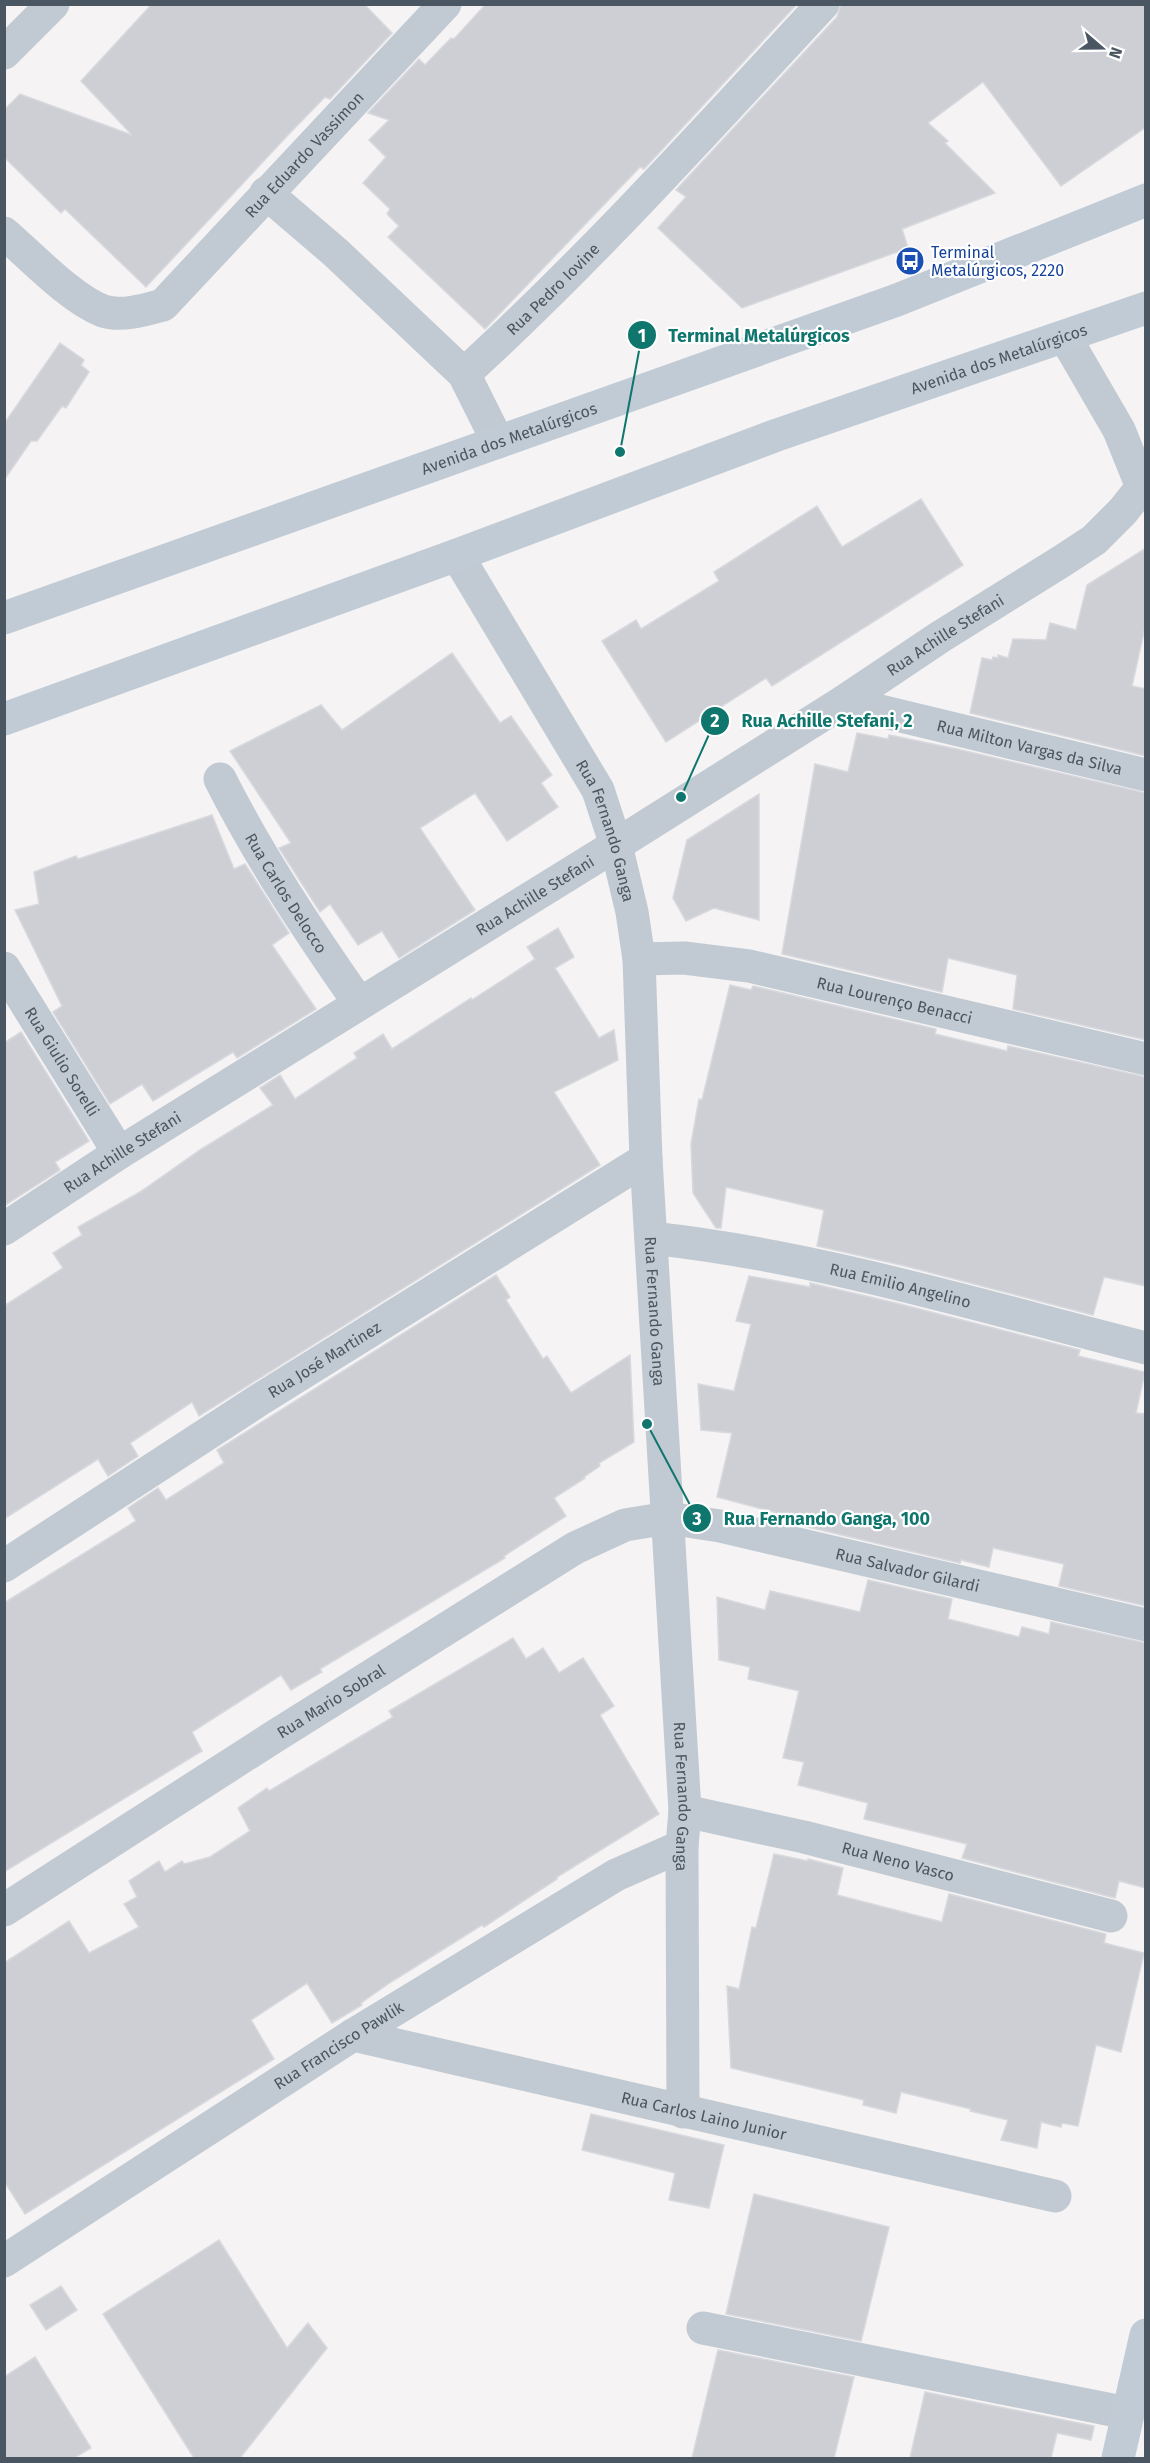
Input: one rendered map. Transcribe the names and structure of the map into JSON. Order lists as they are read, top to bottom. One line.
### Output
{"streets":{"street":["Rua Eduardo Vassimon","Rua Pedro Iovine","Avenida dos Metalúrgicos","Rua Achille Stefani","Rua Milton Vargas da Silva","Rua Fernando Ganga","Rua Carlos Delocco","Rua Lourenço Benacci","Rua Giulio Sorelli","Rua Emilio Angelino","Rua José Martinez","Rua Salvador Gilardi","Rua Mario Sobral","Rua Neno Vasco","Rua Francisco Pawlik","Rua Carlos Laino Junior"]},"crossings":[["Avenida dos Metalúrgicos","Rua Fernando Ganga"],["Rua Achille Stefani","Rua Milton Vargas da Silva"],["Rua Achille Stefani","Rua Fernando Ganga"],["Rua Achille Stefani","Rua Carlos Delocco"],["Rua Achille Stefani","Rua Giulio Sorelli"],["Rua Fernando Ganga","Rua Lourenço Benacci"],["Rua Fernando Ganga","Rua Emilio Angelino"],["Rua Fernando Ganga","Rua José Martinez"],["Rua Fernando Ganga","Rua Salvador Gilardi"],["Rua Fernando Ganga","Rua Mario Sobral"],["Rua Fernando Ganga","Rua Neno Vasco"],["Rua Fernando Ganga","Rua Francisco Pawlik"],["Rua Fernando Ganga","Rua Carlos Laino Junior"],["Rua Salvador Gilardi","Rua Mario Sobral"],["Rua Francisco Pawlik","Rua Carlos Laino Junior"]],"places":{"bus stop":["Terminal Metalúrgicos, 2220"],"other":["Terminal Metalúrgicos","Rua Achille Stefani, 2","Rua Fernando Ganga, 100"]},"north":"right"}
